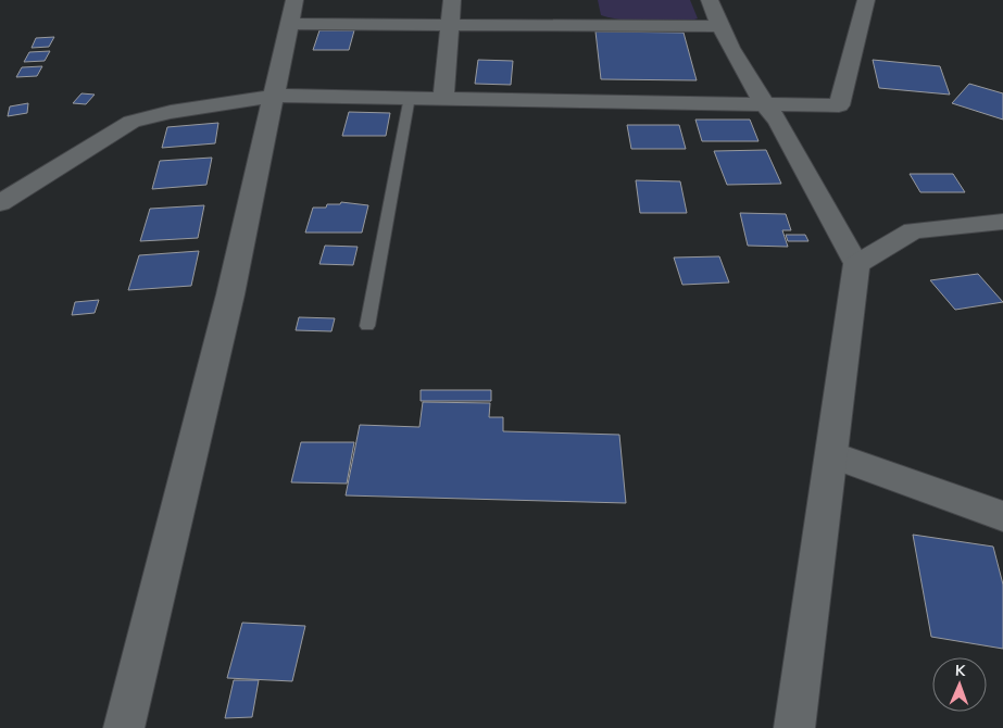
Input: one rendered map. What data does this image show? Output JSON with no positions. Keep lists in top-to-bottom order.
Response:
{
  "north": "top"
}
